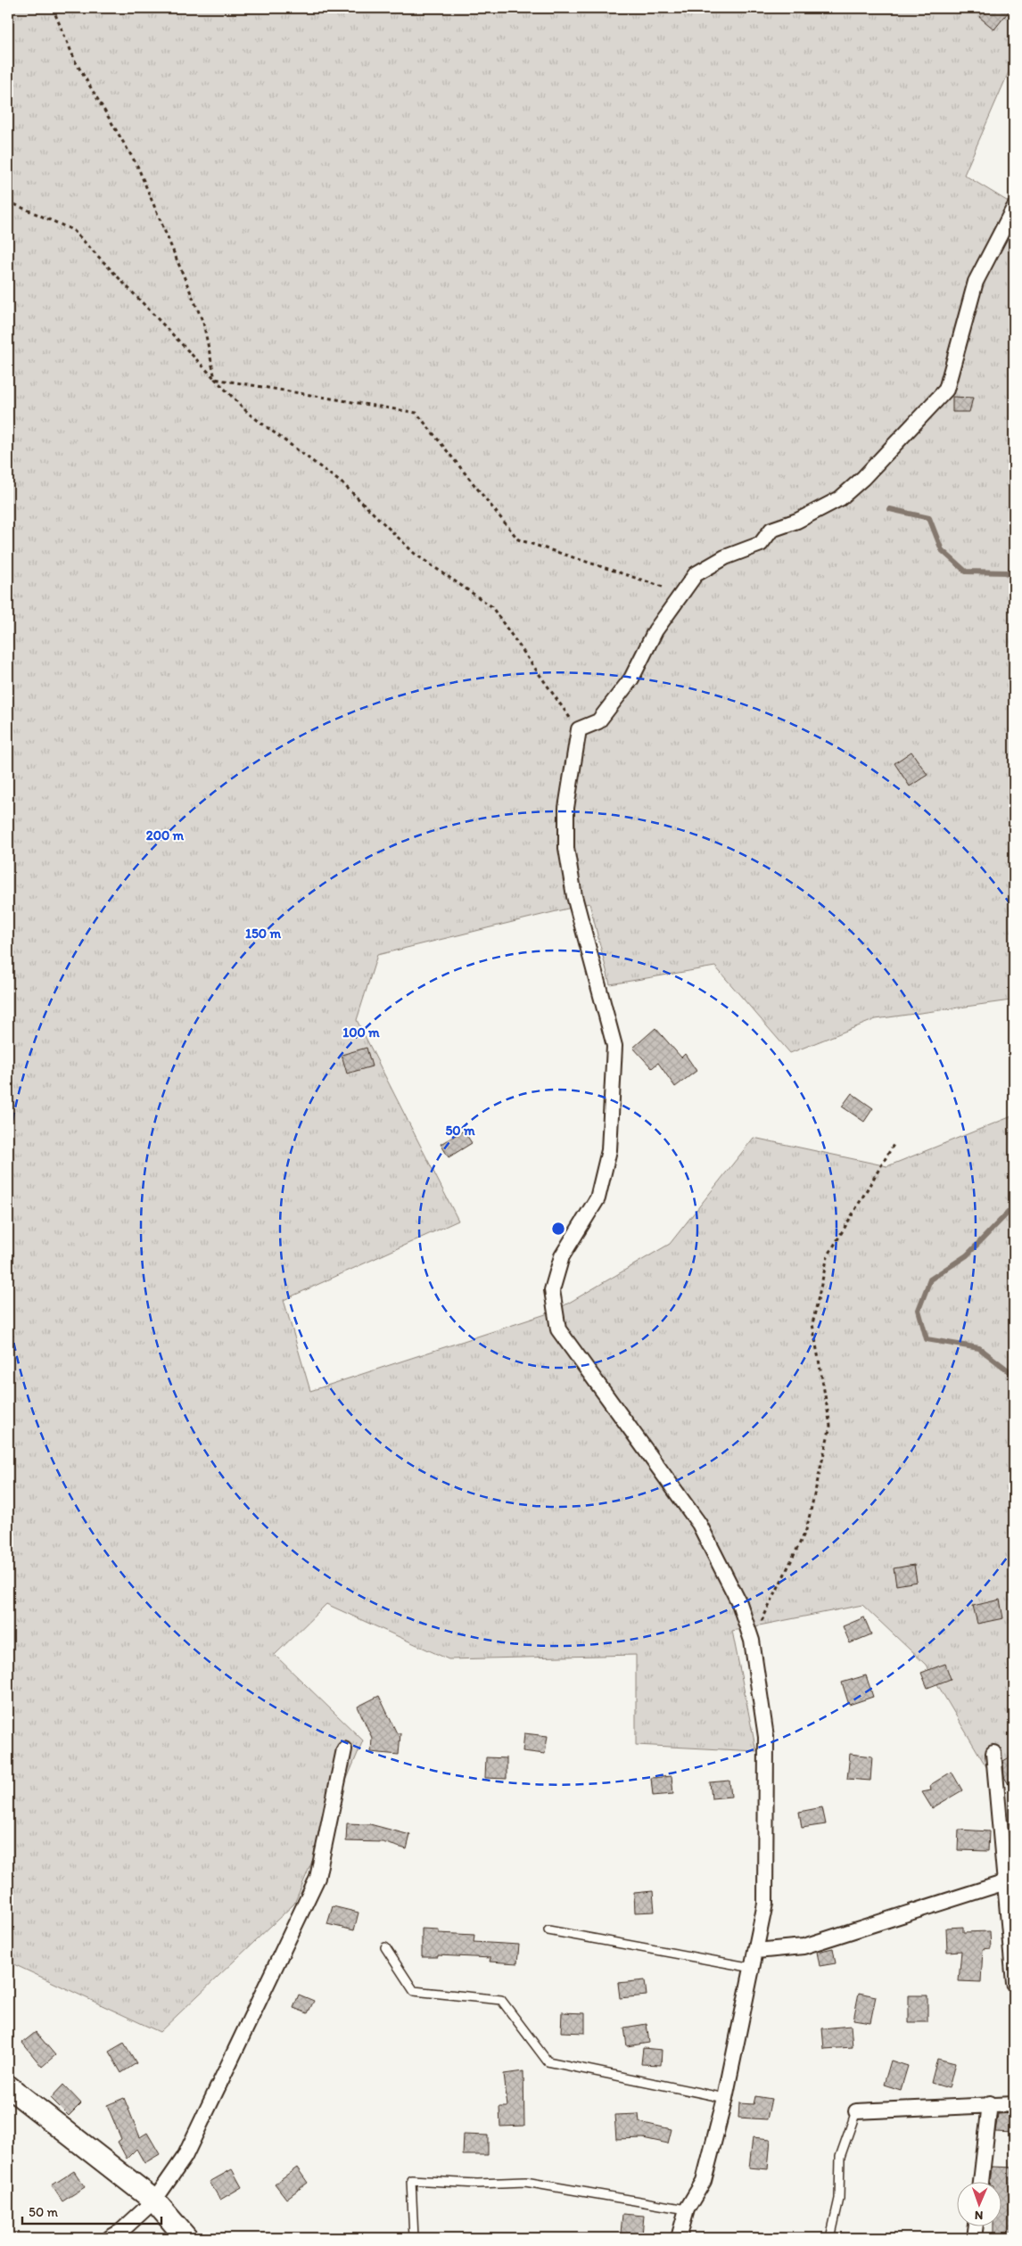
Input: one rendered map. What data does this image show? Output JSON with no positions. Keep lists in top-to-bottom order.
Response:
{
  "scale_bar": "50 m",
  "north": "bottom",
  "rings": [
    "200 m",
    "150 m",
    "100 m",
    "50 m"
  ]
}
